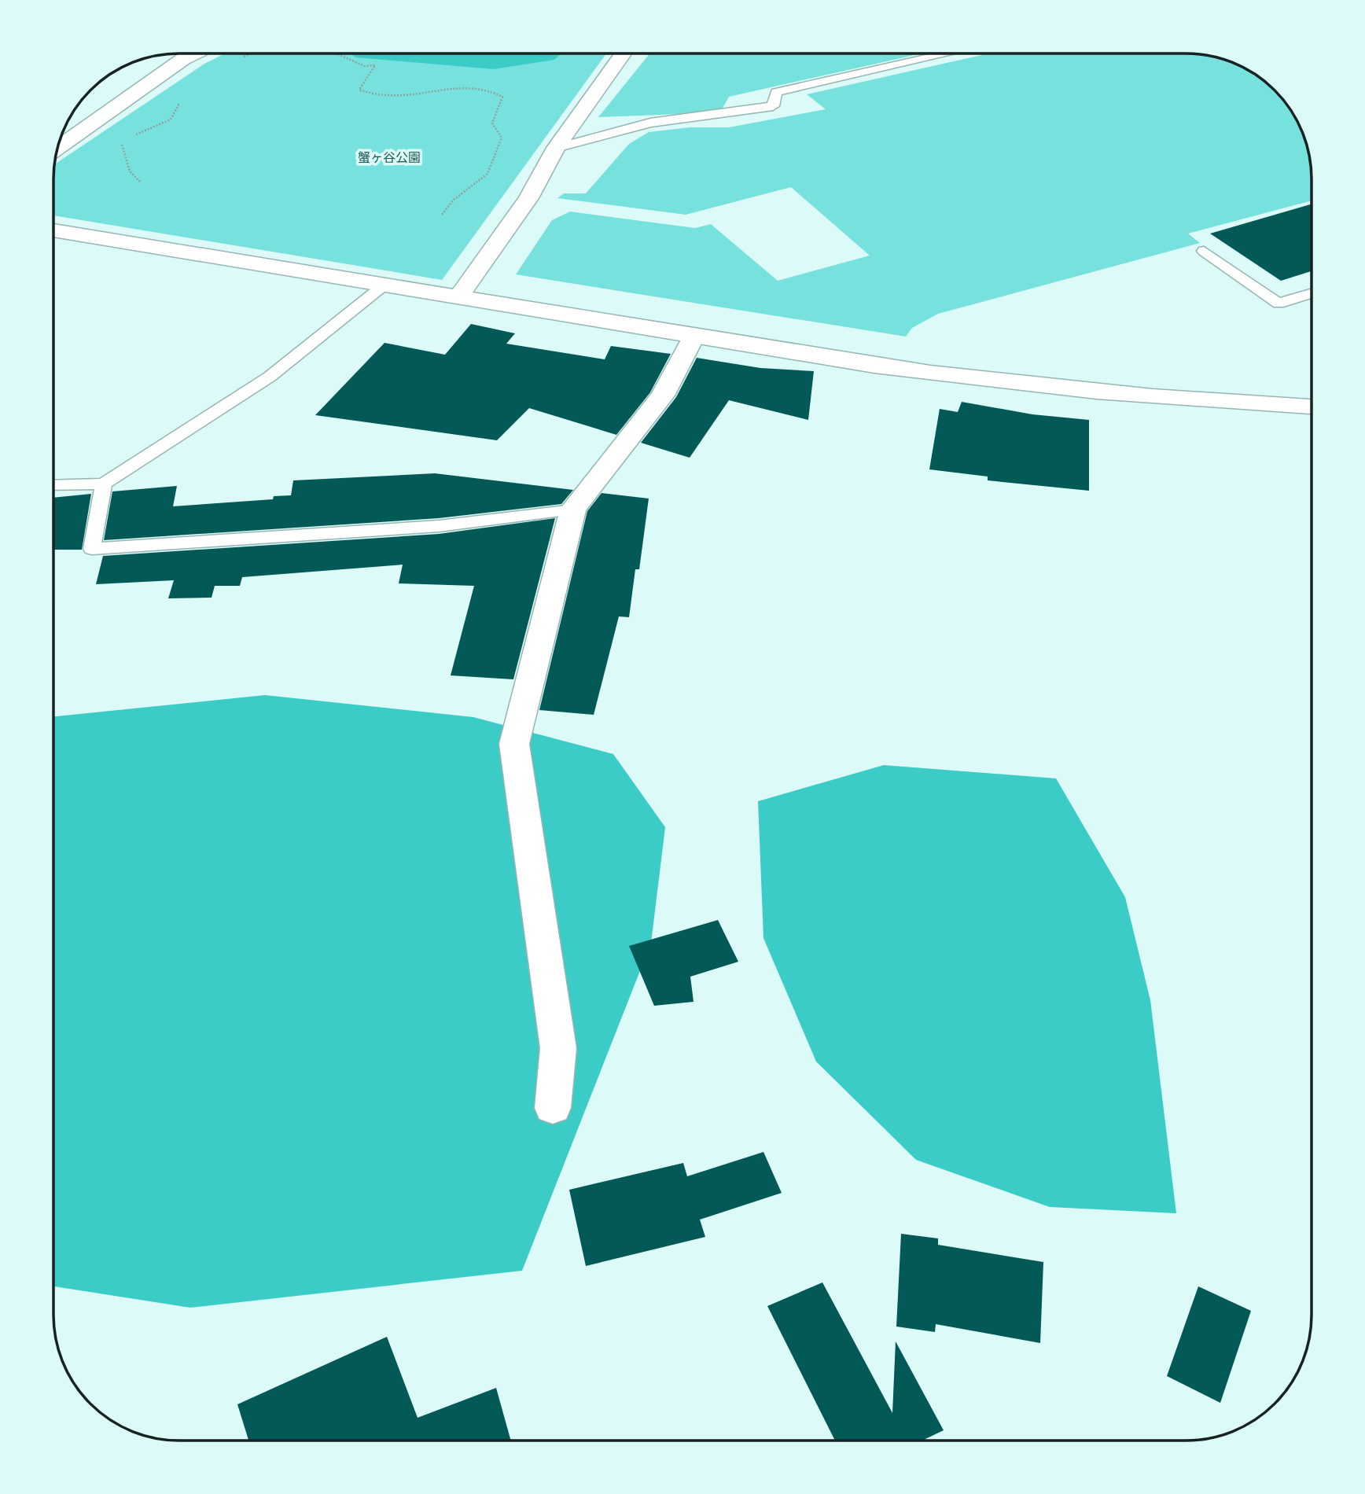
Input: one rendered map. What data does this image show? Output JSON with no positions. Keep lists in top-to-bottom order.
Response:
{
  "parks": ["蟹ヶ谷公園"]
}
